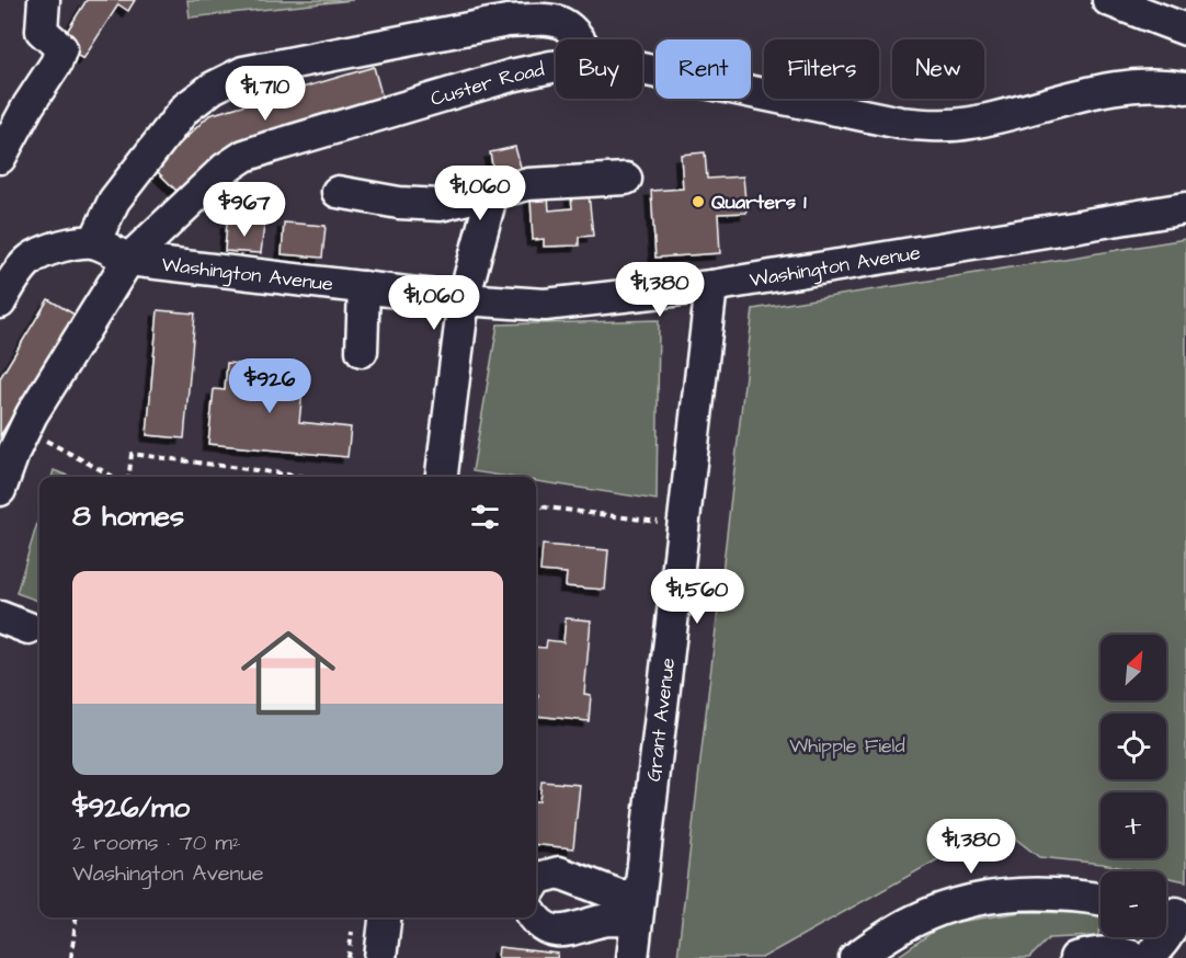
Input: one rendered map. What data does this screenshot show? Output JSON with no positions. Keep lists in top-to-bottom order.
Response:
{
  "streets": {
    "street": ["Custer Road", "Washington Avenue", "Grant Avenue"]
  },
  "crossings": [
    ["Custer Road", "Washington Avenue"],
    ["Washington Avenue", "Grant Avenue"]
  ],
  "parks": ["Whipple Field"],
  "places": ["Quarters 1"],
  "north": "top right",
  "page": {
    "chip": [
      "Buy",
      "Rent",
      "Filters",
      "New"
    ],
    "price": [
      "$1,710",
      "$1,060",
      "$967",
      "$1,380",
      "$1,060",
      "$926",
      "$1,560",
      "$1,380"
    ],
    "heading": "8 homes",
    "list": [
      {
        "name": "$926/mo",
        "note": "2 rooms · 70 m² · Washington Avenue"
      }
    ],
    "map_buttons": ["+", "−"]
  }
}
